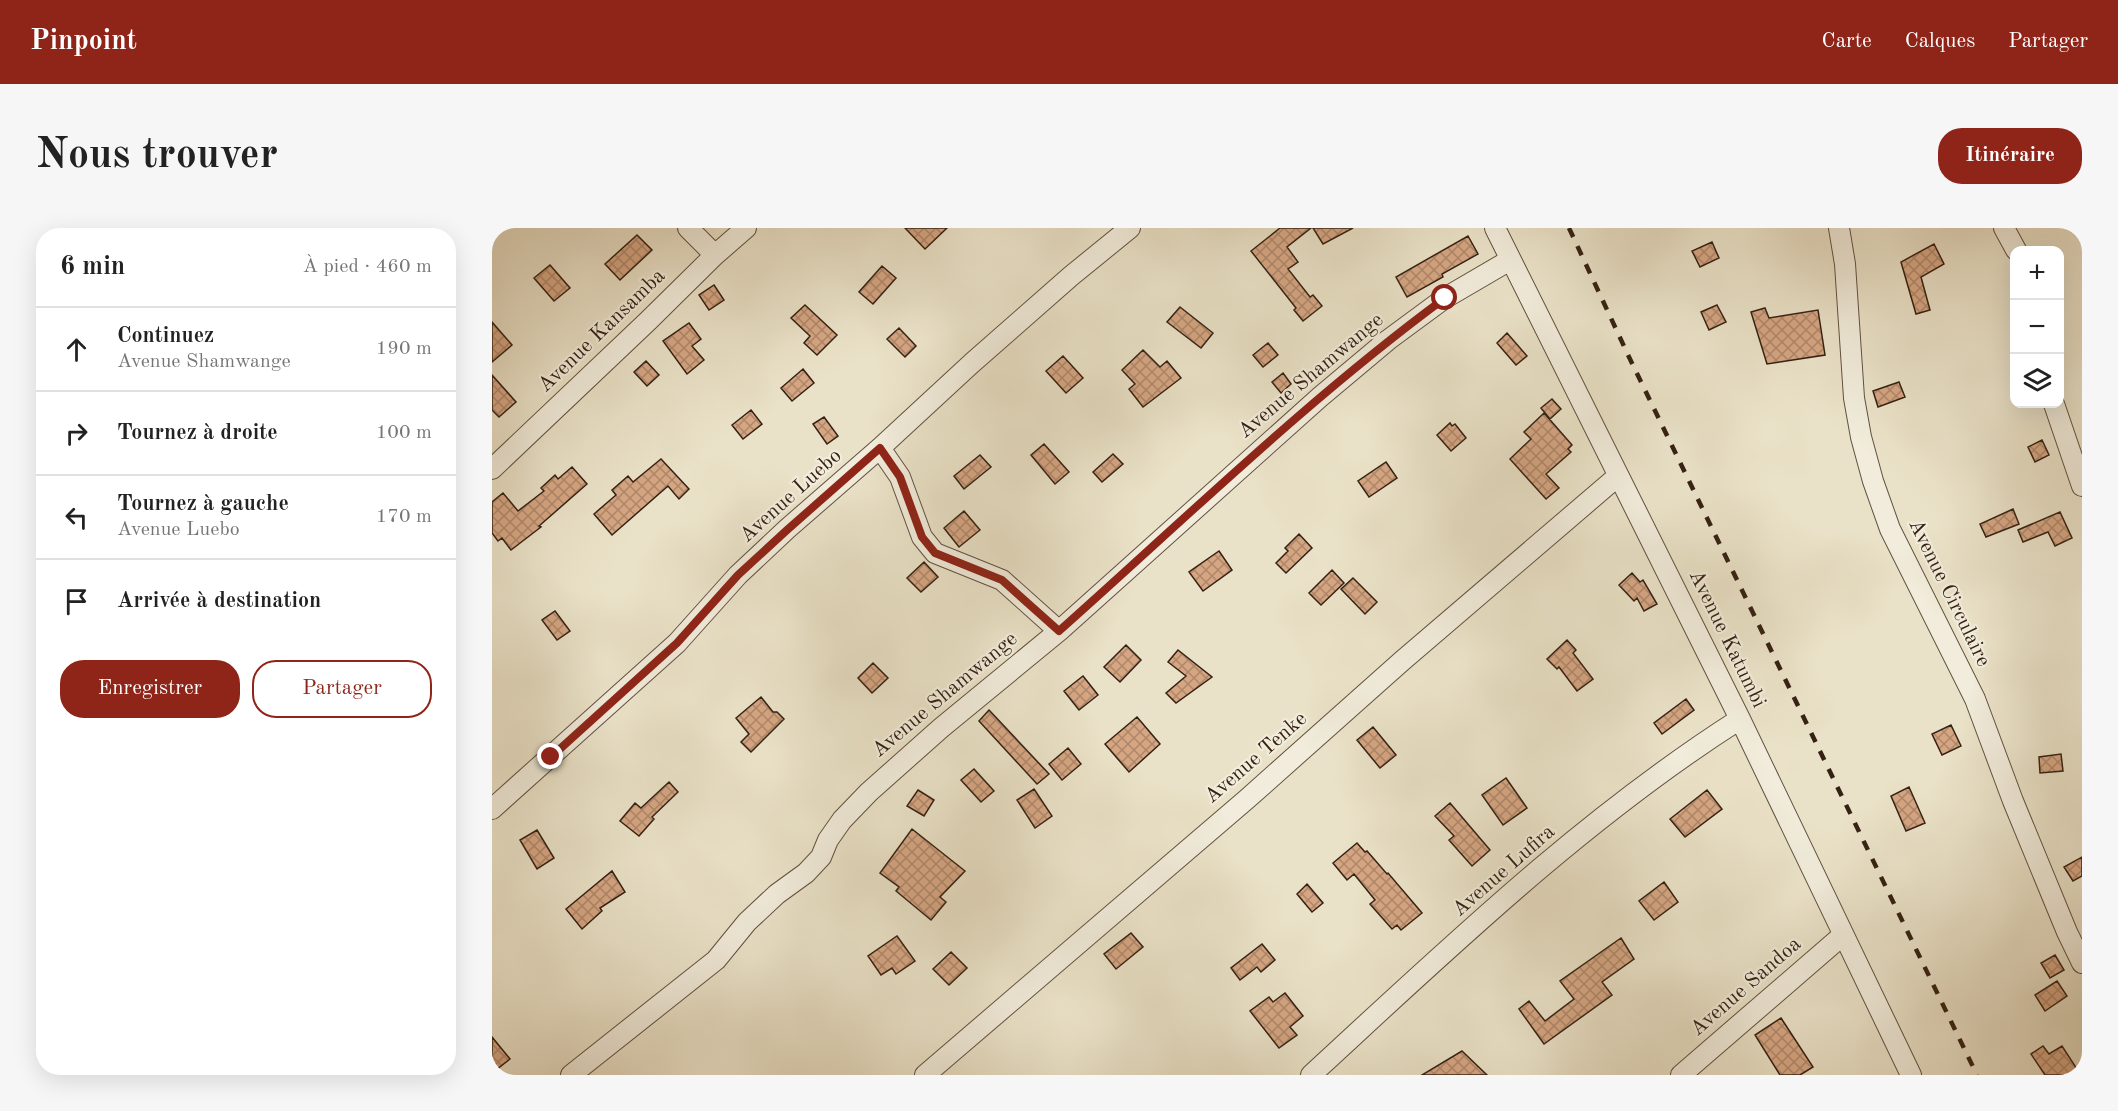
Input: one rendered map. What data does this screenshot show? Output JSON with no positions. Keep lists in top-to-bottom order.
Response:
{
  "streets": {
    "street": [
      "Avenue Kansamba",
      "Avenue Shamwange",
      "Avenue Luebo",
      "Avenue Circulaire",
      "Avenue Katumbi",
      "Avenue Tenke",
      "Avenue Lufira",
      "Avenue Sandoa"
    ]
  },
  "crossings": [
    ["Avenue Shamwange", "Avenue Katumbi"],
    ["Avenue Katumbi", "Avenue Tenke"],
    ["Avenue Katumbi", "Avenue Lufira"],
    ["Avenue Katumbi", "Avenue Sandoa"]
  ],
  "page": {
    "header": "Pinpoint",
    "nav": ["Carte", "Calques", "Partager"],
    "buttons": [
      "Itinéraire",
      ["Enregistrer", "Partager"]
    ],
    "title": "Nous trouver",
    "heading": ["6 min", "À pied · 460 m"],
    "map_buttons": ["+", "−"],
    "list": [
      ["Continuez", "Avenue Shamwange", "190 m"],
      ["Tournez à droite", "100 m"],
      ["Tournez à gauche", "Avenue Luebo", "170 m"],
      "Arrivée à destination"
    ]
  }
}
